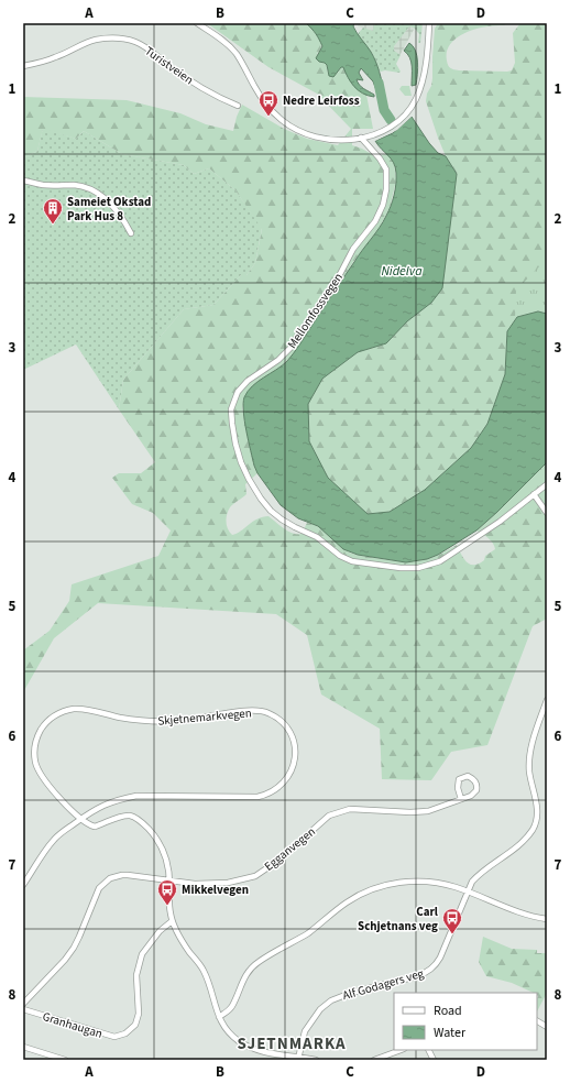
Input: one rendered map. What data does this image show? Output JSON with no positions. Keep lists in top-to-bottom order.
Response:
{
  "streets": {
    "street": [
      "Turistveien",
      "Mellomfossvegen",
      "Skjetnemarkvegen",
      "Egganvegen",
      "Alf Godagers veg",
      "Granhaugan"
    ]
  },
  "districts": ["SJETNMARKA"],
  "water": ["Nidelva"],
  "places": {
    "bus stop": ["Nedre Leirfoss", "Mikkelvegen", "Carl Schjetnans veg"],
    "building": ["Sameiet Okstad Park Hus 8"]
  },
  "legend": ["Road", "Water"],
  "grid": {
    "columns": [
      "A",
      "B",
      "C",
      "D"
    ],
    "rows": [
      "1",
      "2",
      "3",
      "4",
      "5",
      "6",
      "7",
      "8"
    ]
  }
}
